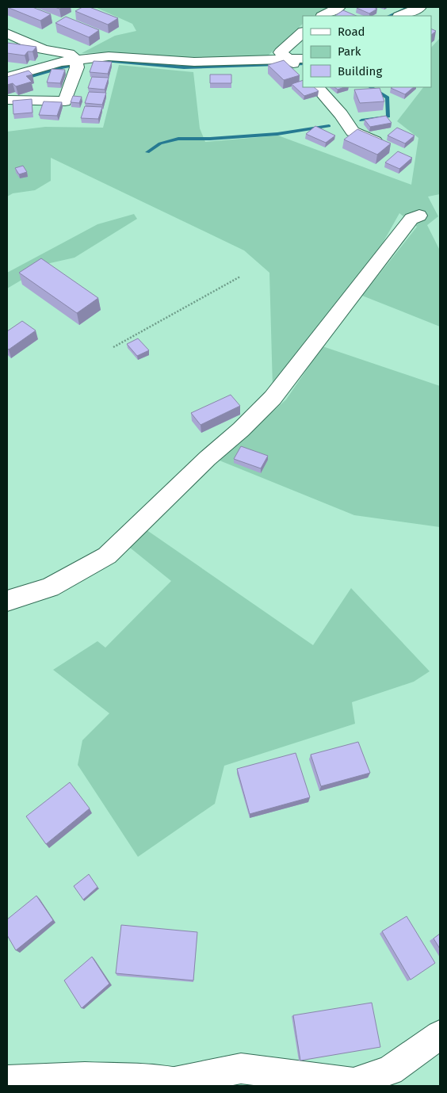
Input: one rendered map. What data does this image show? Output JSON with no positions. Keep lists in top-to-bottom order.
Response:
{
  "legend": ["Road", "Park", "Building"]
}
